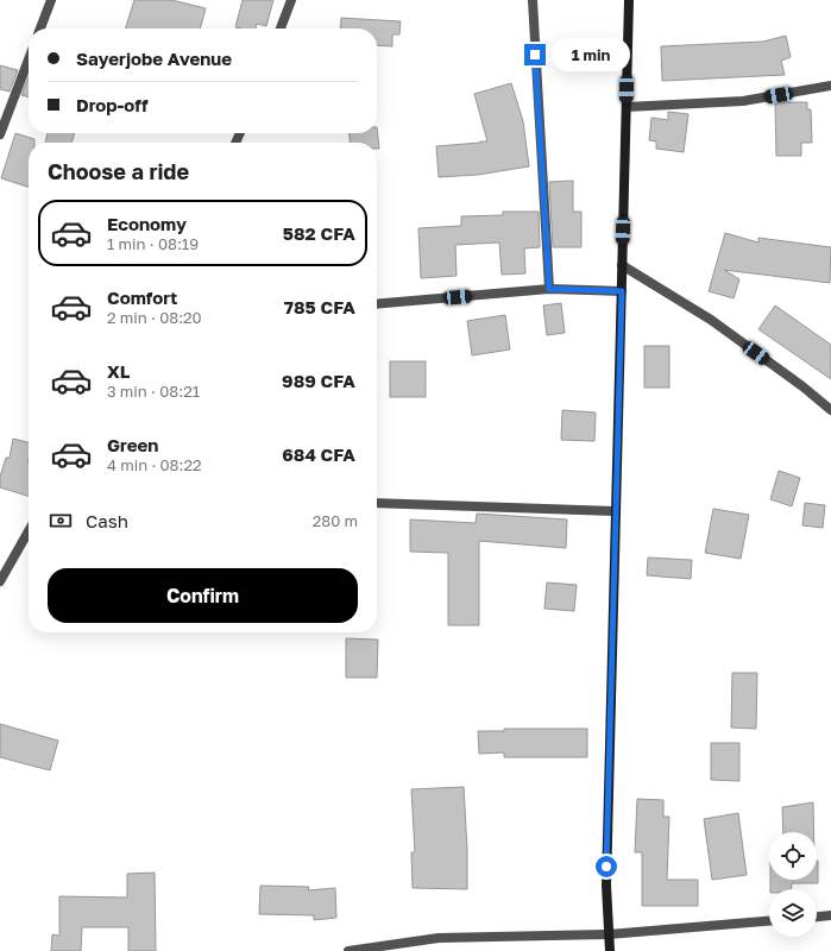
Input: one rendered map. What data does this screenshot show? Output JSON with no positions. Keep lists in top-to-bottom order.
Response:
{
  "page": {
    "banner": ["Sayerjobe Avenue", "Drop-off"],
    "bubble": "1 min",
    "heading": "Choose a ride",
    "list": [
      {
        "name": "Economy",
        "note": "1 min · 08:19",
        "value": "582 CFA"
      },
      {
        "name": "Comfort",
        "note": "2 min · 08:20",
        "value": "785 CFA"
      },
      {
        "name": "XL",
        "note": "3 min · 08:21",
        "value": "989 CFA"
      },
      {
        "name": "Green",
        "note": "4 min · 08:22",
        "value": "684 CFA"
      }
    ],
    "pay": ["Cash", "280 m"],
    "buttons": "Confirm"
  }
}
